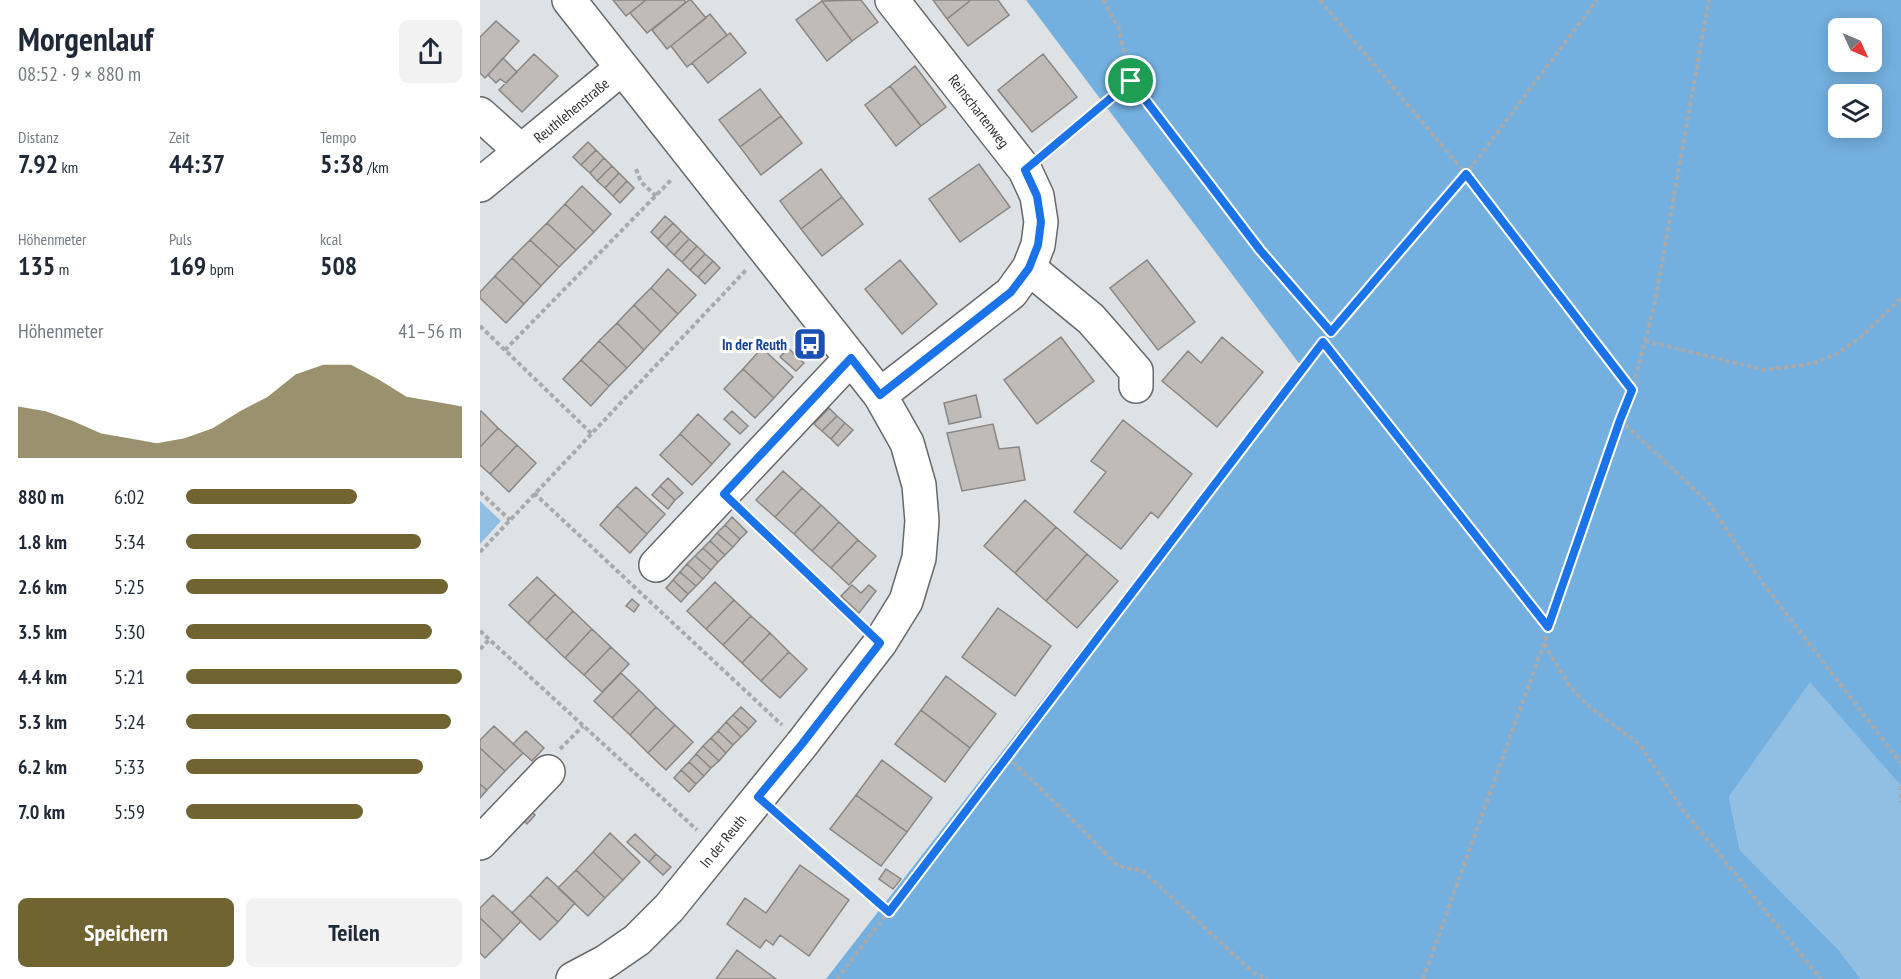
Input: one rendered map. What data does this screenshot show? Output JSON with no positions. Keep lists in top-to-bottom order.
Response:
{
  "streets": {
    "street": ["Reuthlehenstraße", "Reinschartenweg", "In der Reuth"]
  },
  "crossings": [
    ["Reuthlehenstraße", "In der Reuth"],
    ["Reinschartenweg", "In der Reuth"]
  ],
  "places": {
    "bus stop": ["In der Reuth"]
  },
  "north": "bottom right",
  "page": {
    "heading": ["Morgenlauf", "08:52 · 9 × 880 m"],
    "stats": [
      ["Distanz", "7.92 km"],
      ["Zeit", "44:37"],
      ["Tempo", "5:38 /km"],
      ["Höhenmeter", "135 m"],
      ["Puls", "169 bpm"],
      ["kcal", "508"]
    ],
    "chart": ["Höhenmeter", "41–56 m"],
    "list": [
      {
        "name": "880 m",
        "note": "6:02"
      },
      {
        "name": "1.8 km",
        "note": "5:34"
      },
      {
        "name": "2.6 km",
        "note": "5:25"
      },
      {
        "name": "3.5 km",
        "note": "5:30"
      },
      {
        "name": "4.4 km",
        "note": "5:21"
      },
      {
        "name": "5.3 km",
        "note": "5:24"
      },
      {
        "name": "6.2 km",
        "note": "5:33"
      },
      {
        "name": "7.0 km",
        "note": "5:59"
      }
    ],
    "buttons": ["Speichern", "Teilen"]
  }
}
